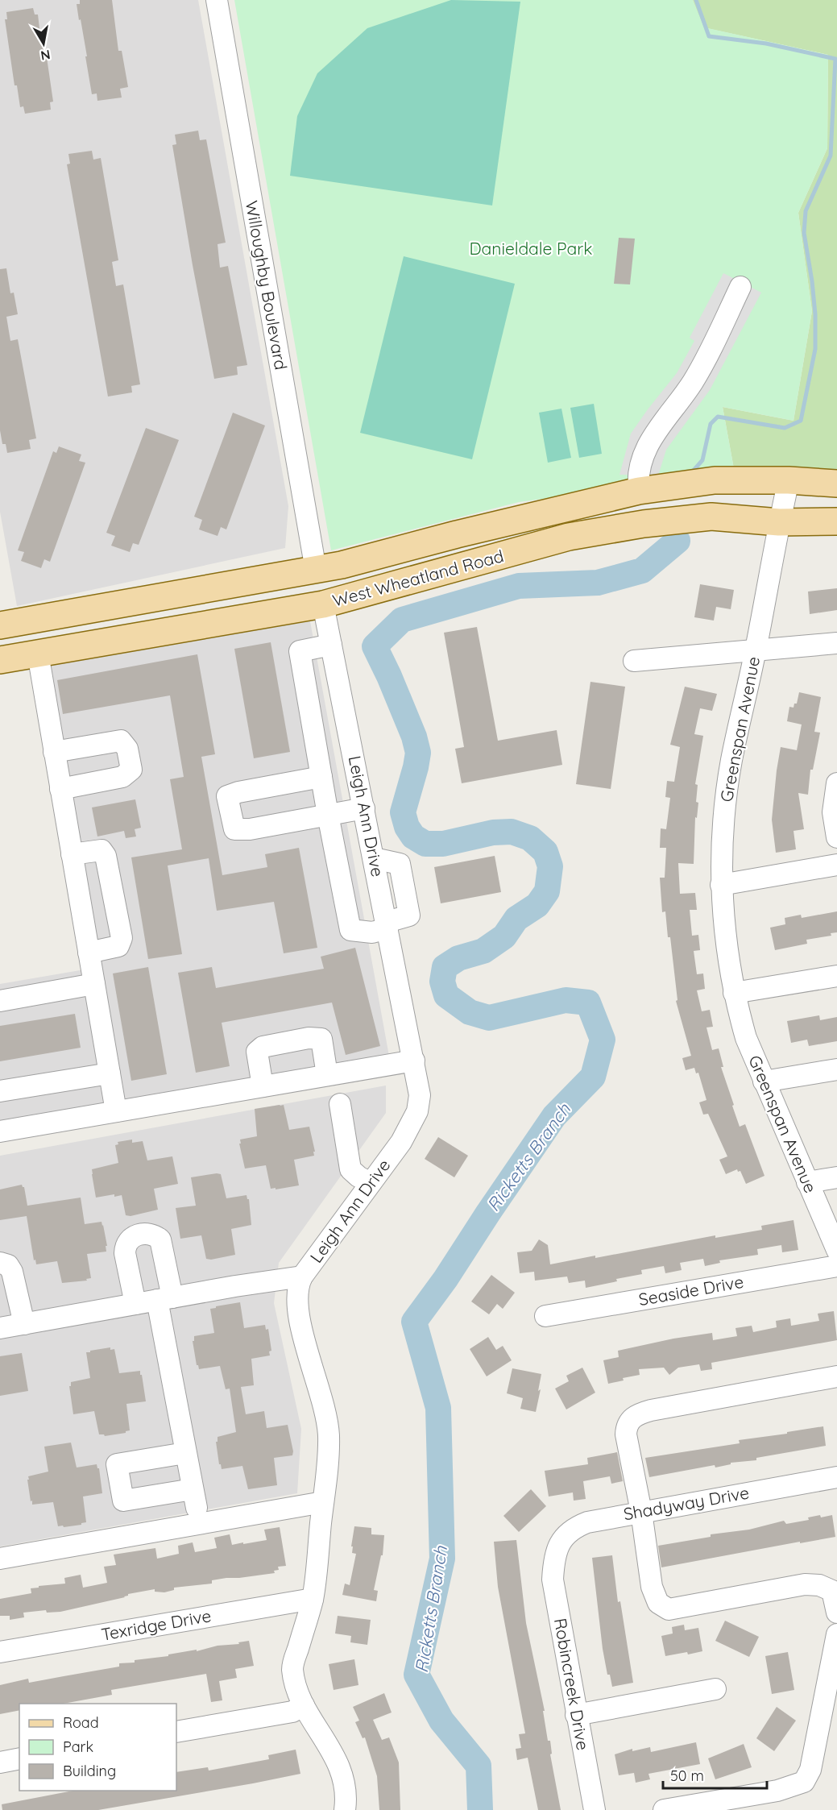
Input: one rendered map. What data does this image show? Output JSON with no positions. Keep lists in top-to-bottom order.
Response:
{
  "streets": {
    "main road": ["West Wheatland Road"],
    "street": [
      "Willoughby Boulevard",
      "Greenspan Avenue",
      "Leigh Ann Drive",
      "Seaside Drive",
      "Shadyway Drive",
      "Texridge Drive",
      "Robincreek Drive"
    ]
  },
  "crossings": [
    ["Willoughby Boulevard", "West Wheatland Road"],
    ["West Wheatland Road", "Greenspan Avenue"],
    ["West Wheatland Road", "Leigh Ann Drive"],
    ["Leigh Ann Drive", "Texridge Drive"],
    ["Shadyway Drive", "Robincreek Drive"]
  ],
  "water": ["Ricketts Branch"],
  "parks": ["Danieldale Park"],
  "legend": ["Road", "Park", "Building"],
  "scale_bar": "50 m",
  "north": "bottom"
}
